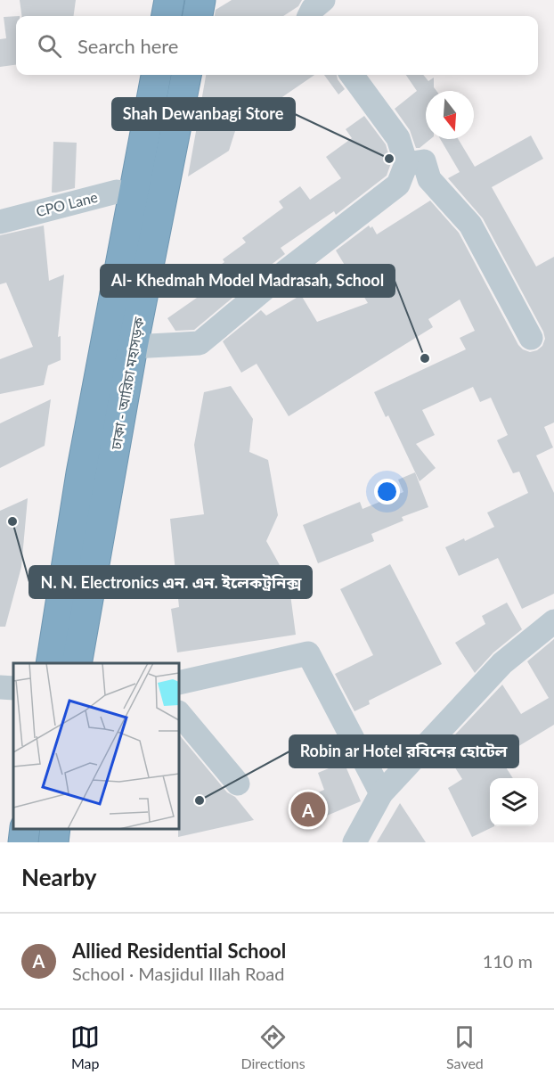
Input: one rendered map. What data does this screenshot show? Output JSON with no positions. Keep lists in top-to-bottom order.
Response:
{
  "streets": {
    "highway": ["ঢাকা - আরিচা মহাসড়ক"],
    "street": ["CPO Lane"]
  },
  "crossings": [
    ["CPO Lane", "ঢাকা - আরিচা মহাসড়ক"]
  ],
  "places": [
    "Shah Dewanbagi Store",
    "Al- Khedmah Model Madrasah, School",
    "N. N. Electronics এন. এন. ইলেকট্রনিক্স",
    "Robin ar Hotel রবিনের হোটেল"
  ],
  "north": "bottom",
  "page": {
    "search": "Search here",
    "pins": "A",
    "heading": "Nearby",
    "list": [
      {
        "mark": "A",
        "name": "Allied Residential School",
        "note": "School · Masjidul Illah Road",
        "value": "110 m"
      }
    ],
    "nav": ["Map", "Directions", "Saved"]
  }
}
